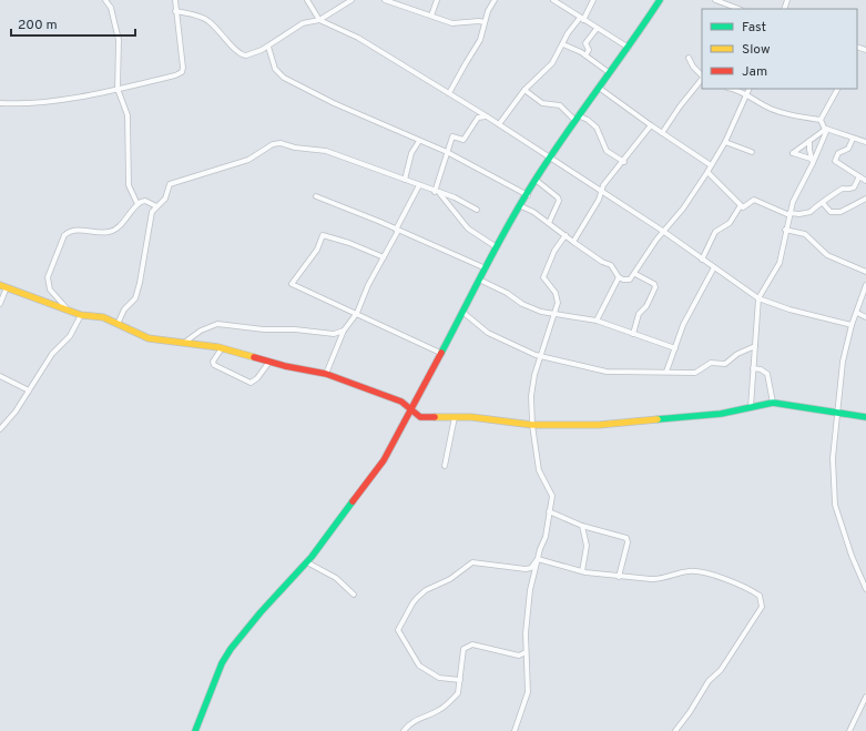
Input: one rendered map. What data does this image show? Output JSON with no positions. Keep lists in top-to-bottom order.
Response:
{
  "legend": ["Fast", "Slow", "Jam"],
  "scale_bar": "200 m"
}
